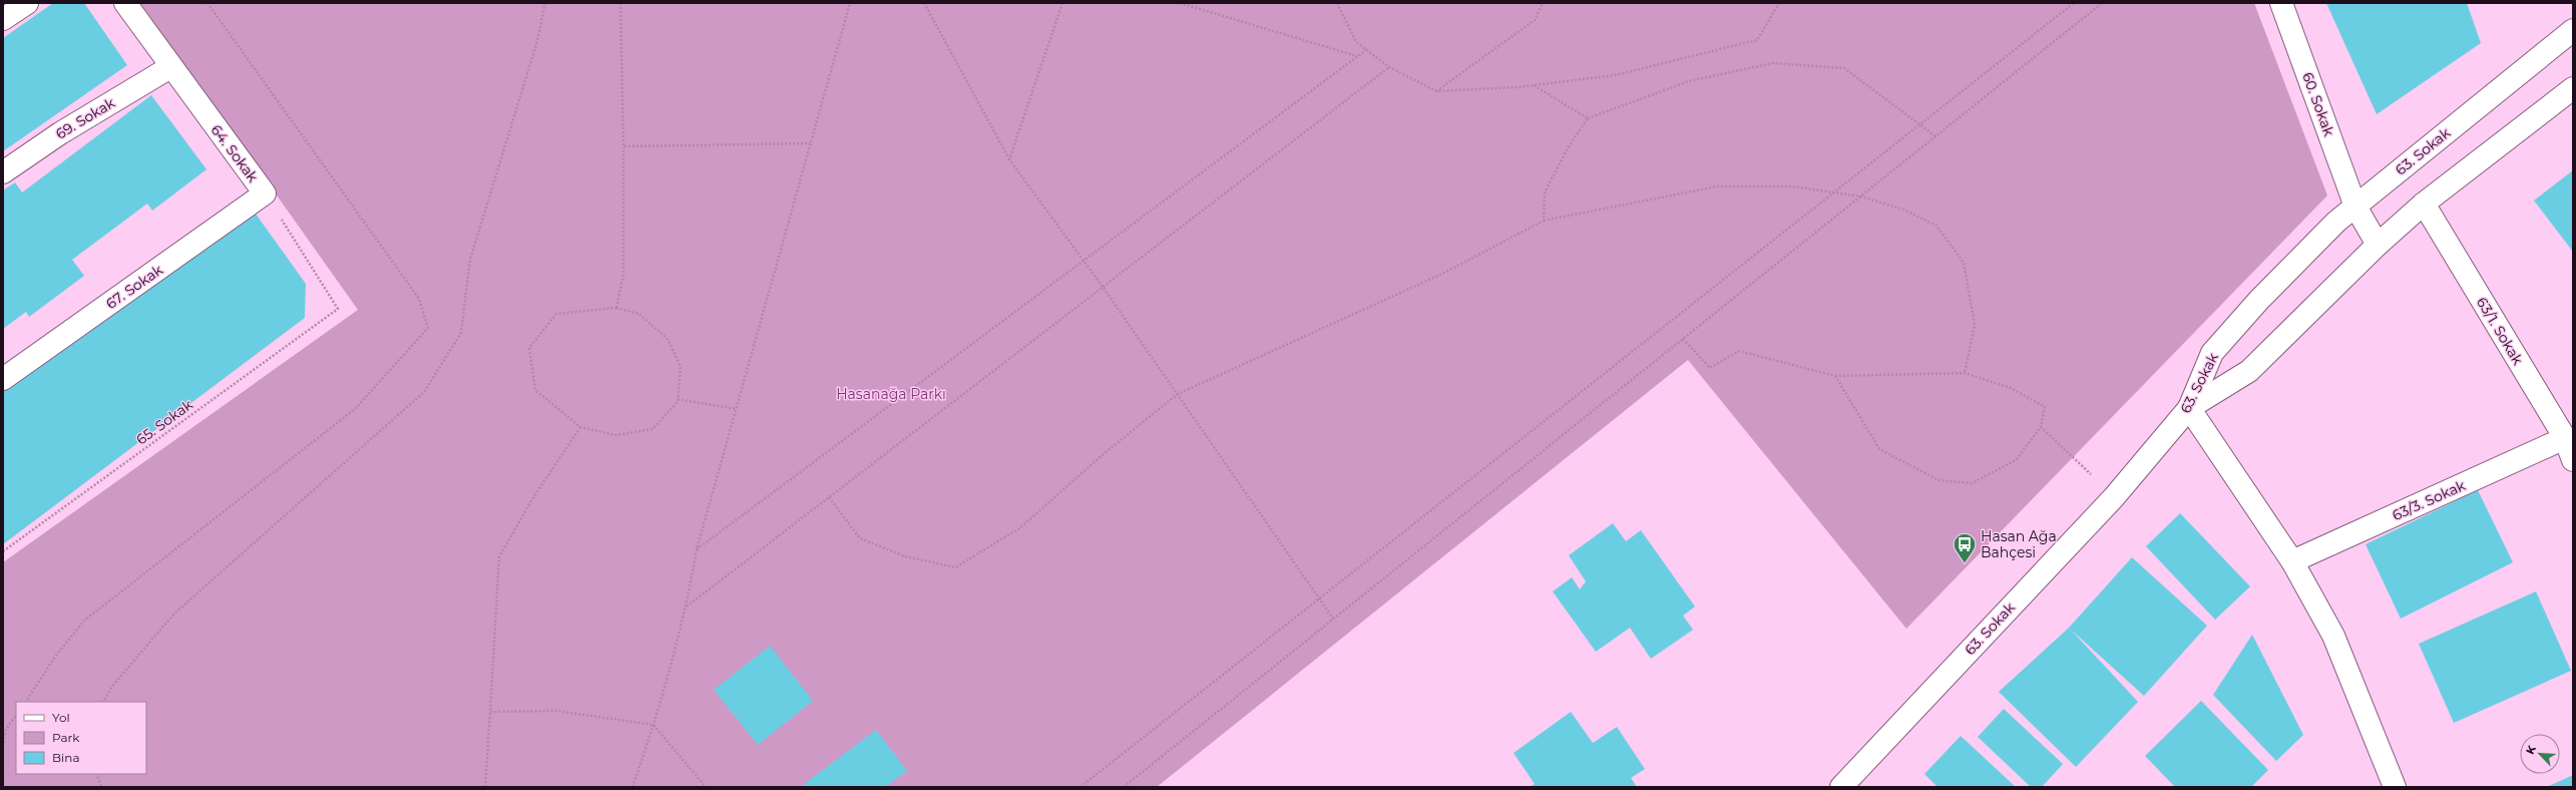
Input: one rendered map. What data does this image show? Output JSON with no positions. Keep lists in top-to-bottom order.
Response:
{
  "streets": {
    "street": [
      "60. Sokak",
      "69. Sokak",
      "63. Sokak",
      "64. Sokak",
      "67. Sokak",
      "63/1. Sokak",
      "63/3. Sokak"
    ],
    "path": ["65. Sokak"]
  },
  "crossings": [
    ["60. Sokak", "63. Sokak"],
    ["69. Sokak", "64. Sokak"],
    ["64. Sokak", "67. Sokak"],
    ["64. Sokak", "65. Sokak"],
    ["63/1. Sokak", "63/3. Sokak"]
  ],
  "parks": ["Hasanağa Parkı"],
  "places": {
    "bus stop": ["Hasan Ağa Bahçesi"]
  },
  "legend": ["Yol", "Park", "Bina"],
  "north": "top left"
}
